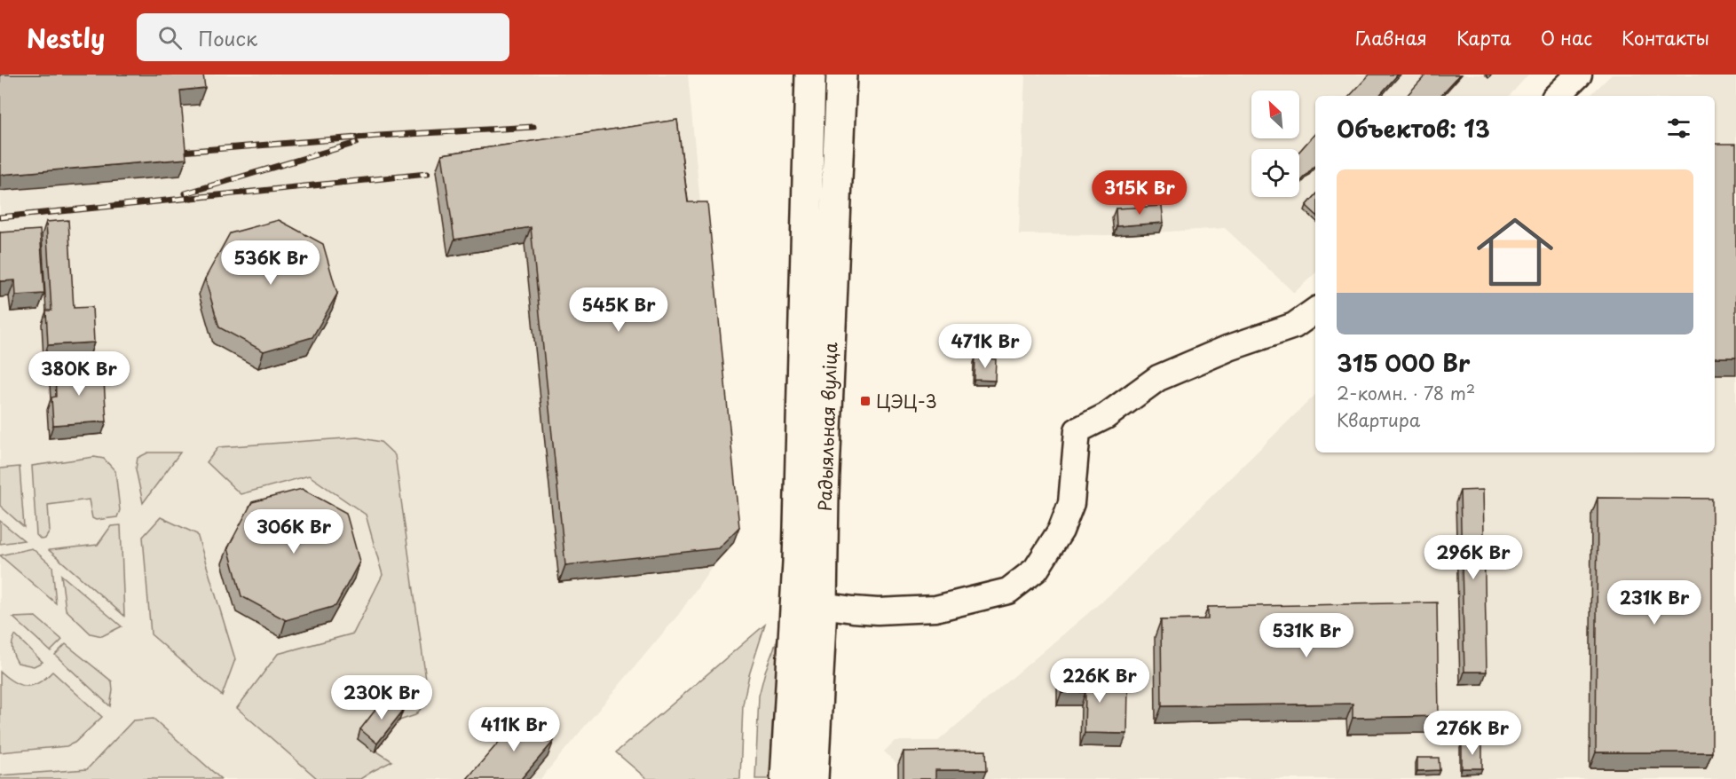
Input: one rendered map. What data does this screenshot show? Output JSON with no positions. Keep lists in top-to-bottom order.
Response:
{
  "streets": {
    "main road": ["Радыяльная вуліца"]
  },
  "places": {
    "transit": ["ЦЭЦ-3"]
  },
  "north": "top left",
  "page": {
    "header": "Nestly",
    "search": "Поиск",
    "nav": [
      "Главная",
      "Карта",
      "О нас",
      "Контакты"
    ],
    "heading": "Объектов: 13",
    "list": [
      {
        "name": "315 000 Br",
        "note": "2-комн. · 78 m² · Квартира"
      }
    ],
    "price": [
      "315K Br",
      "536K Br",
      "545K Br",
      "471K Br",
      "380K Br",
      "306K Br",
      "296K Br",
      "231K Br",
      "531K Br",
      "226K Br",
      "230K Br",
      "411K Br",
      "276K Br"
    ]
  }
}
